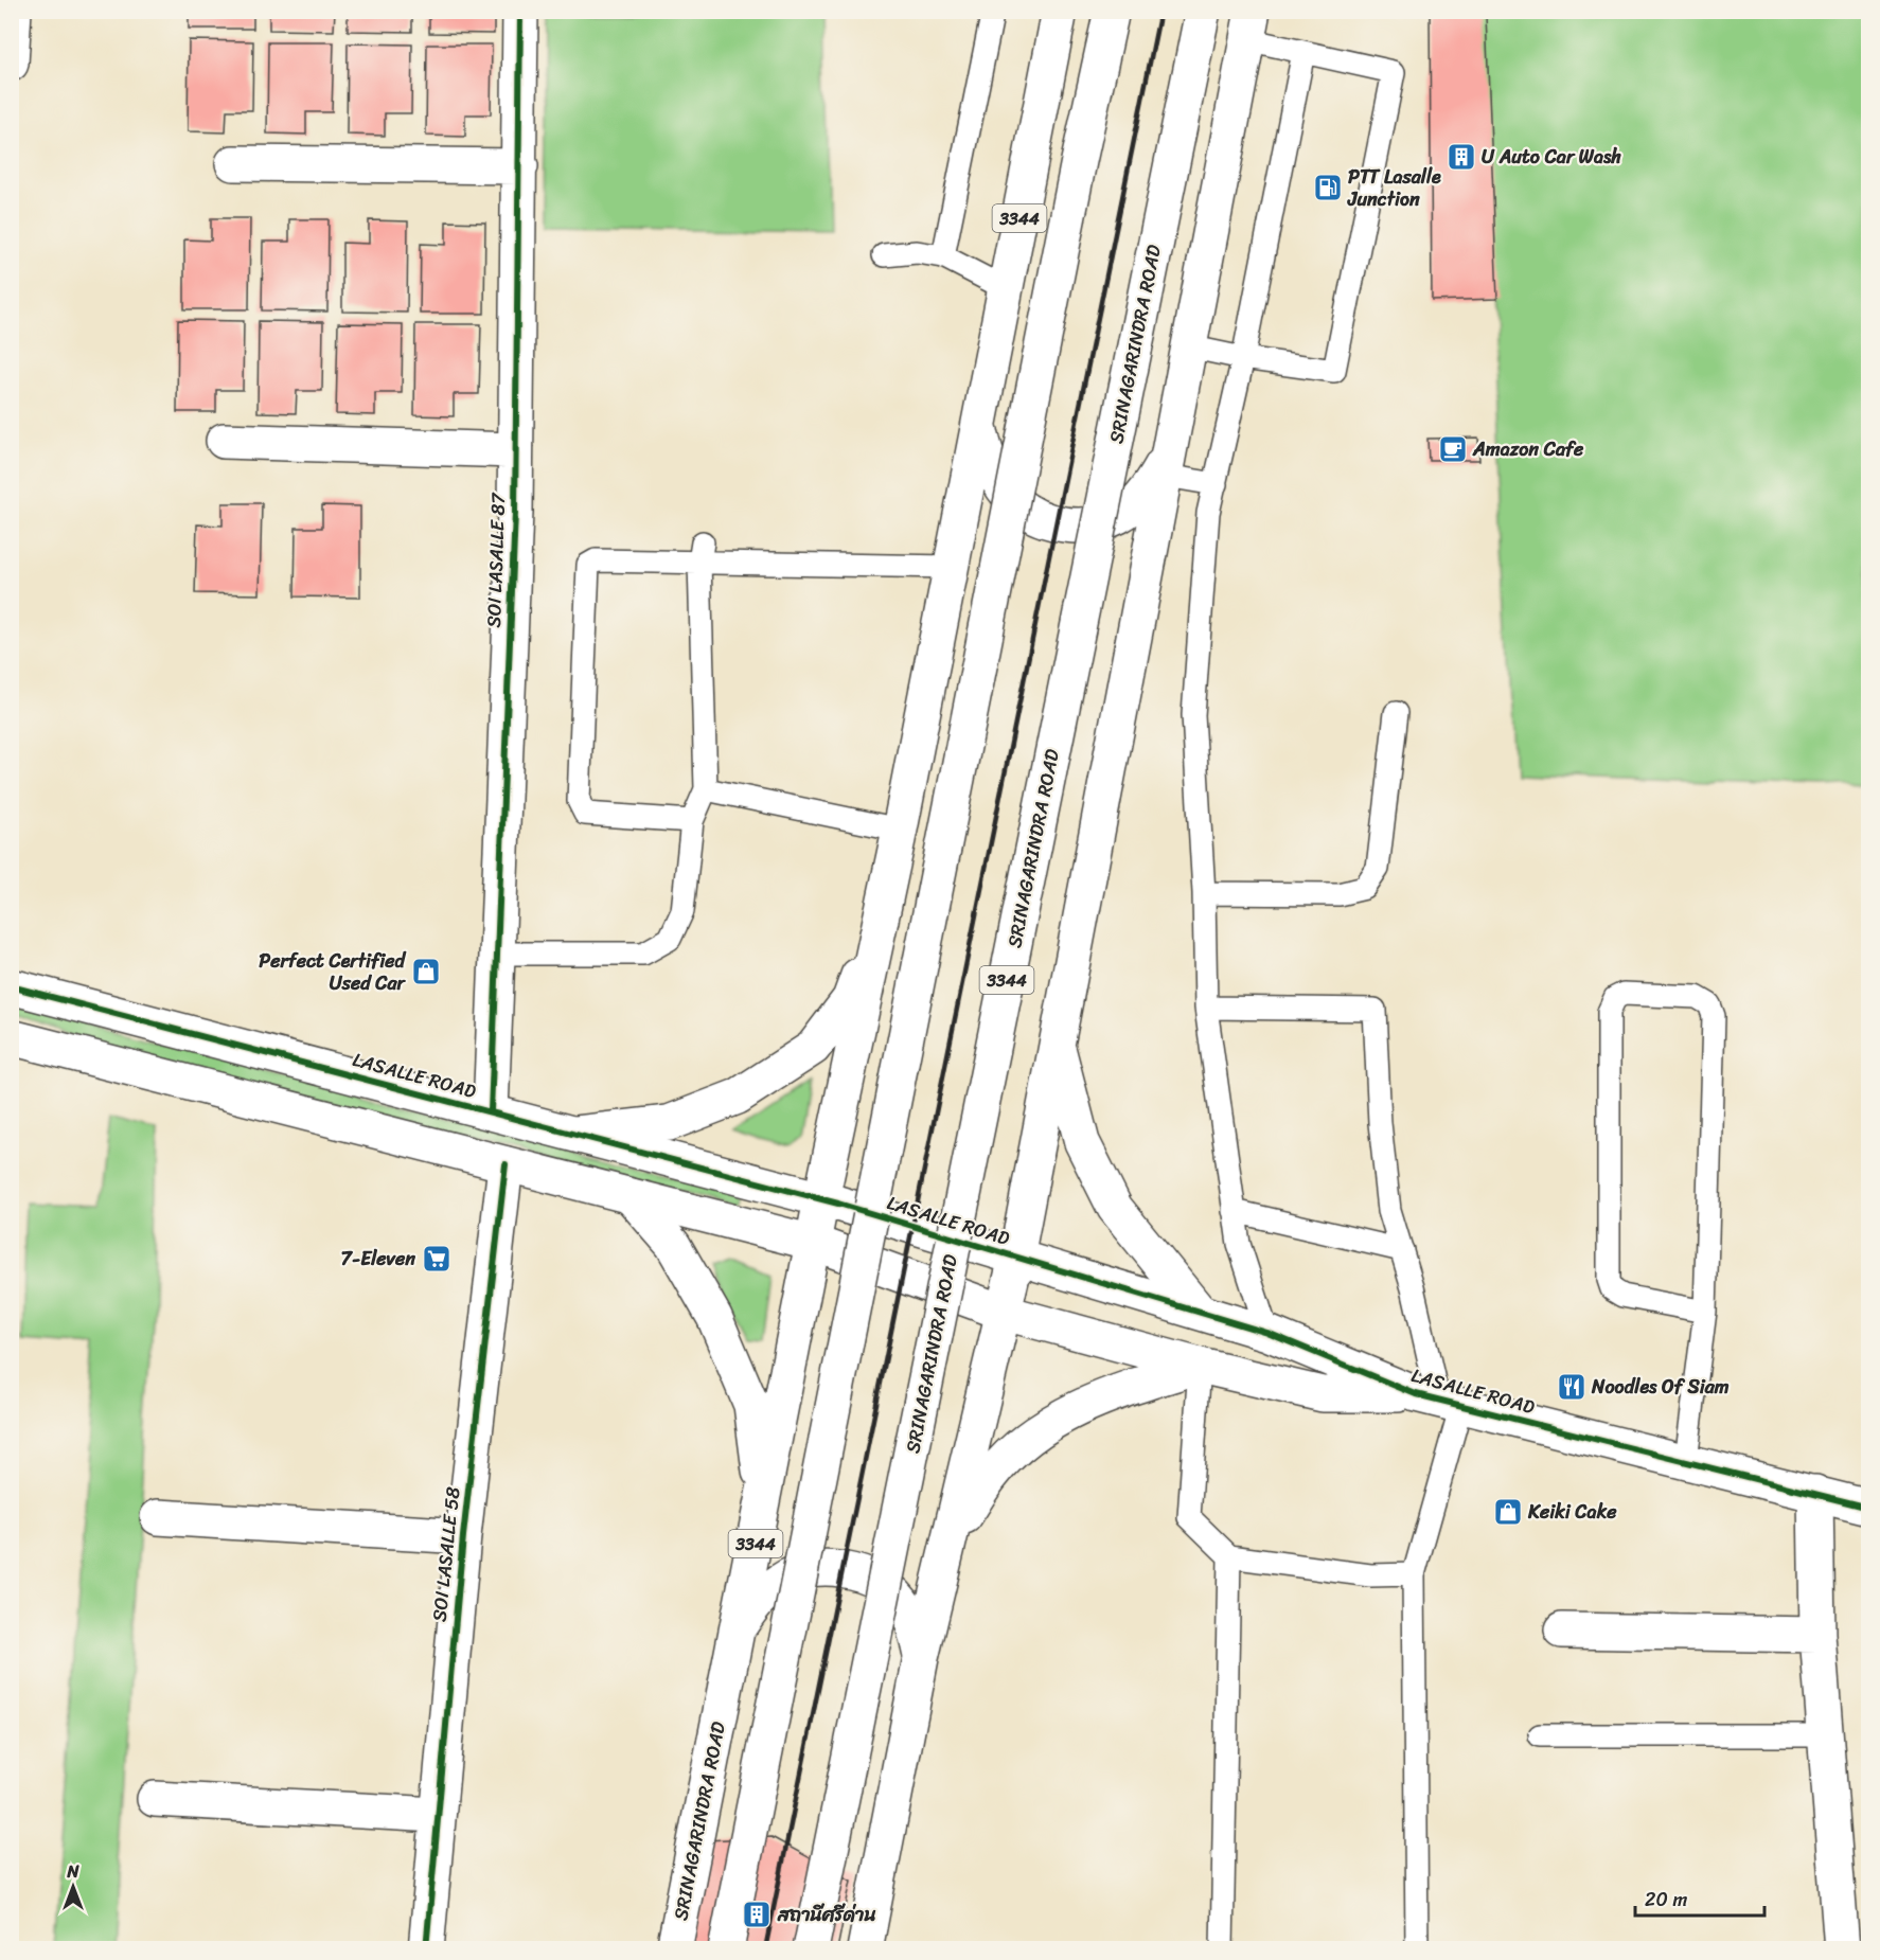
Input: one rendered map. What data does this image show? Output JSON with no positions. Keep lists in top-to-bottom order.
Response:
{
  "streets": {
    "main road": [
      "3344",
      "SRINAGARINDRA ROAD",
      "SOI LASALLE 87",
      "LASALLE ROAD",
      "SOI LASALLE 58"
    ]
  },
  "crossings": [
    ["SRINAGARINDRA ROAD", "LASALLE ROAD"],
    ["SOI LASALLE 87", "LASALLE ROAD"],
    ["LASALLE ROAD", "SOI LASALLE 58"]
  ],
  "places": {
    "building": ["U Auto Car Wash", "สถานีศรีด่าน"],
    "fuel station": ["PTT Lasalle Junction"],
    "cafe": ["Amazon Cafe"],
    "shop": ["Perfect Certified Used Car", "Keiki Cake"],
    "supermarket": ["7-Eleven"],
    "restaurant": ["Noodles Of Siam"]
  },
  "scale_bar": "20 m",
  "north": "top"
}
